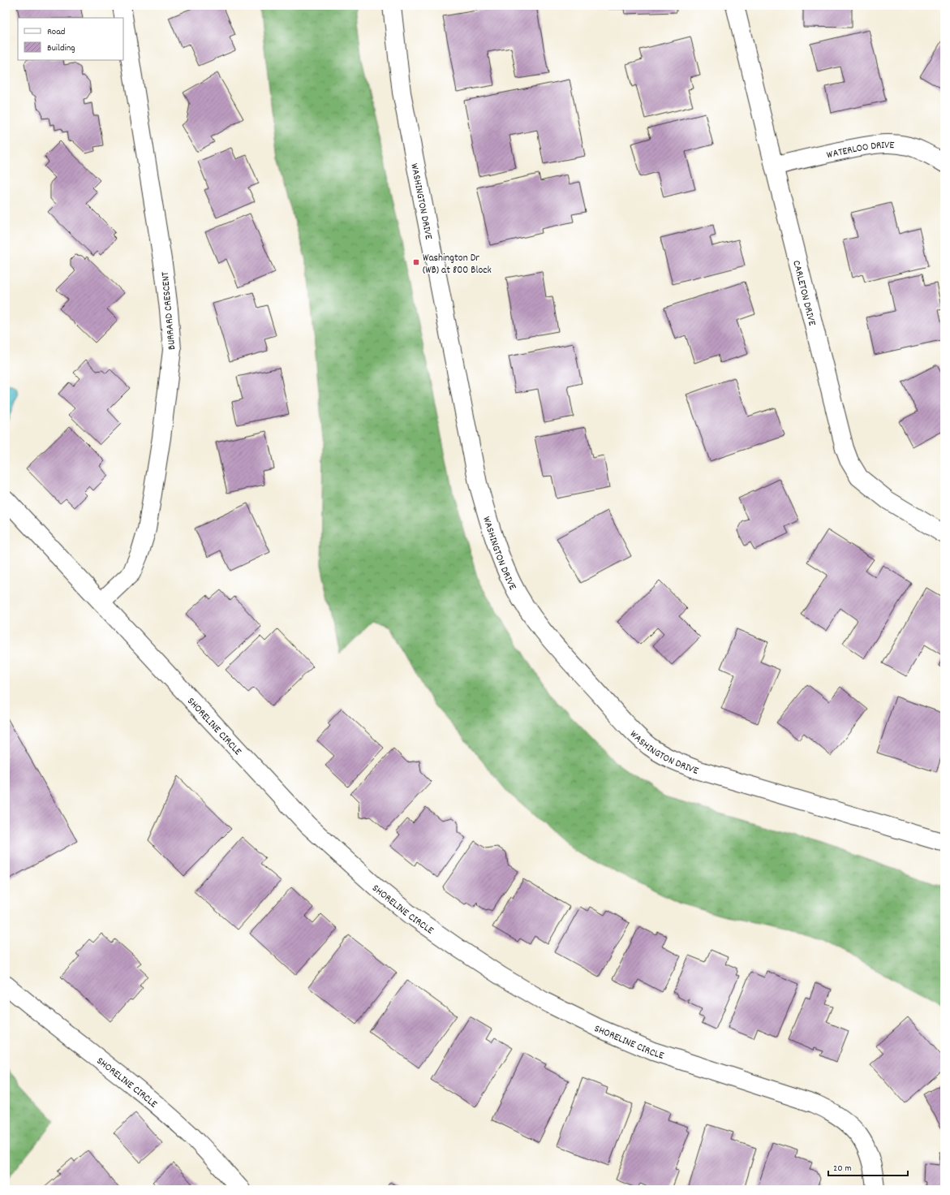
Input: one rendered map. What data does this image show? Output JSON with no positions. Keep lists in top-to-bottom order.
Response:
{
  "streets": {
    "street": [
      "WATERLOO DRIVE",
      "WASHINGTON DRIVE",
      "CARLETON DRIVE",
      "BURRARD CRESCENT",
      "SHORELINE CIRCLE"
    ]
  },
  "crossings": [
    ["WATERLOO DRIVE", "CARLETON DRIVE"],
    ["BURRARD CRESCENT", "SHORELINE CIRCLE"]
  ],
  "places": {
    "transit": ["Washington Dr (WB) at 800 Block"]
  },
  "legend": ["Road", "Building"],
  "scale_bar": "20 m"
}
